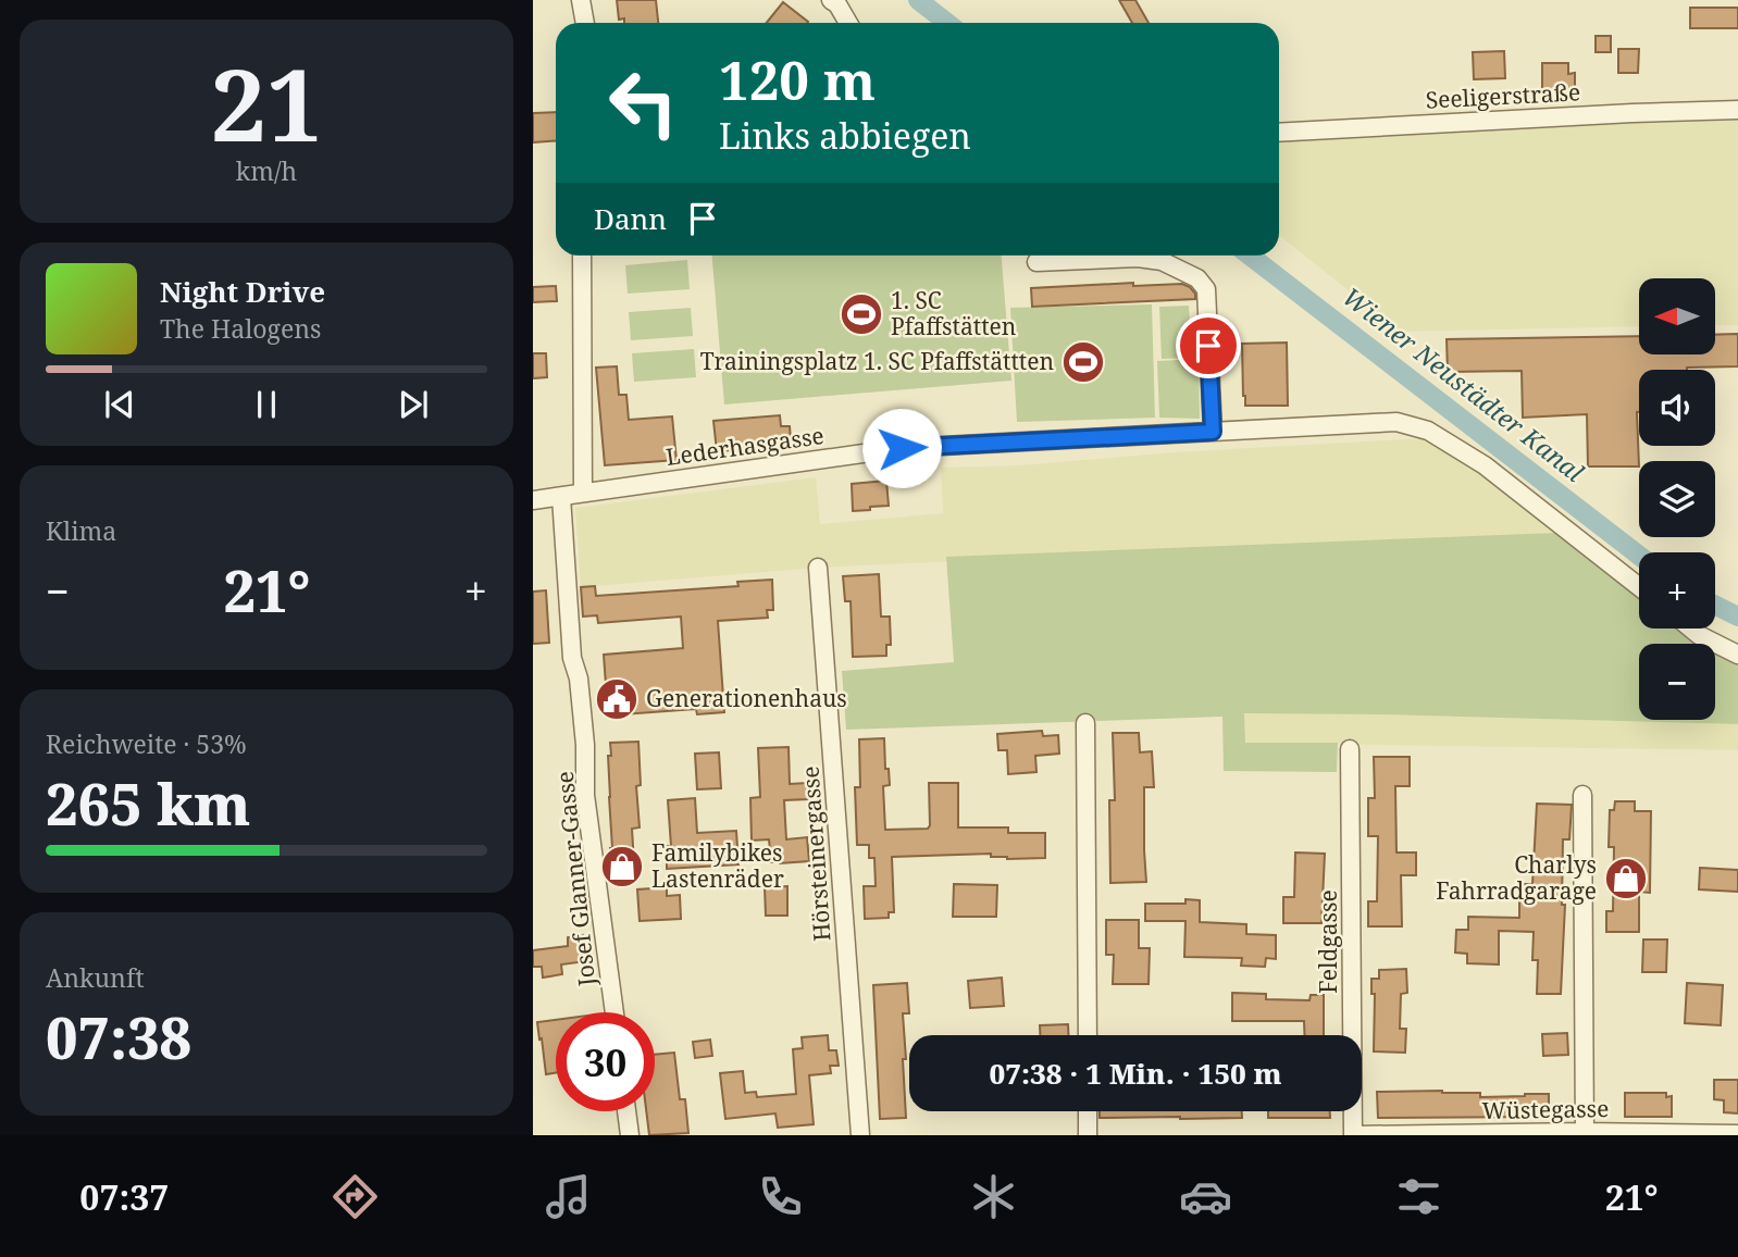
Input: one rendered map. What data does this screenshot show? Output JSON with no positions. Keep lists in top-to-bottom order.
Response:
{
  "streets": {
    "street": [
      "Seeligerstraße",
      "Lederhasgasse",
      "Hörsteinergasse",
      "Josef Glanner-Gasse",
      "Feldgasse",
      "Wüstegasse"
    ]
  },
  "crossings": [
    ["Lederhasgasse", "Josef Glanner-Gasse"],
    ["Feldgasse", "Wüstegasse"]
  ],
  "water": ["Wiener Neustädter Kanal"],
  "places": {
    "sports": ["1. SC Pfaffstätten", "Trainingsplatz 1. SC Pfaffstättten"],
    "public building": ["Generationenhaus"],
    "shop": ["Familybikes Lastenräder", "Charlys Fahrradgarage"]
  },
  "north": "left",
  "page": {
    "tile": [
      ["21", "km/h"],
      "Klima",
      ["Reichweite · 53%", "265 km"],
      ["Ankunft", "07:38"]
    ],
    "turn": ["120 m", "Links abbiegen"],
    "then": "Dann",
    "song": ["Night Drive", "The Halogens"],
    "map_buttons": ["+", "−"],
    "heat": ["−", "21°", "+"],
    "limit": "30",
    "trip": "07:38 · 1 Min. · 150 m",
    "tabs": ["07:37", "21°"]
  }
}
